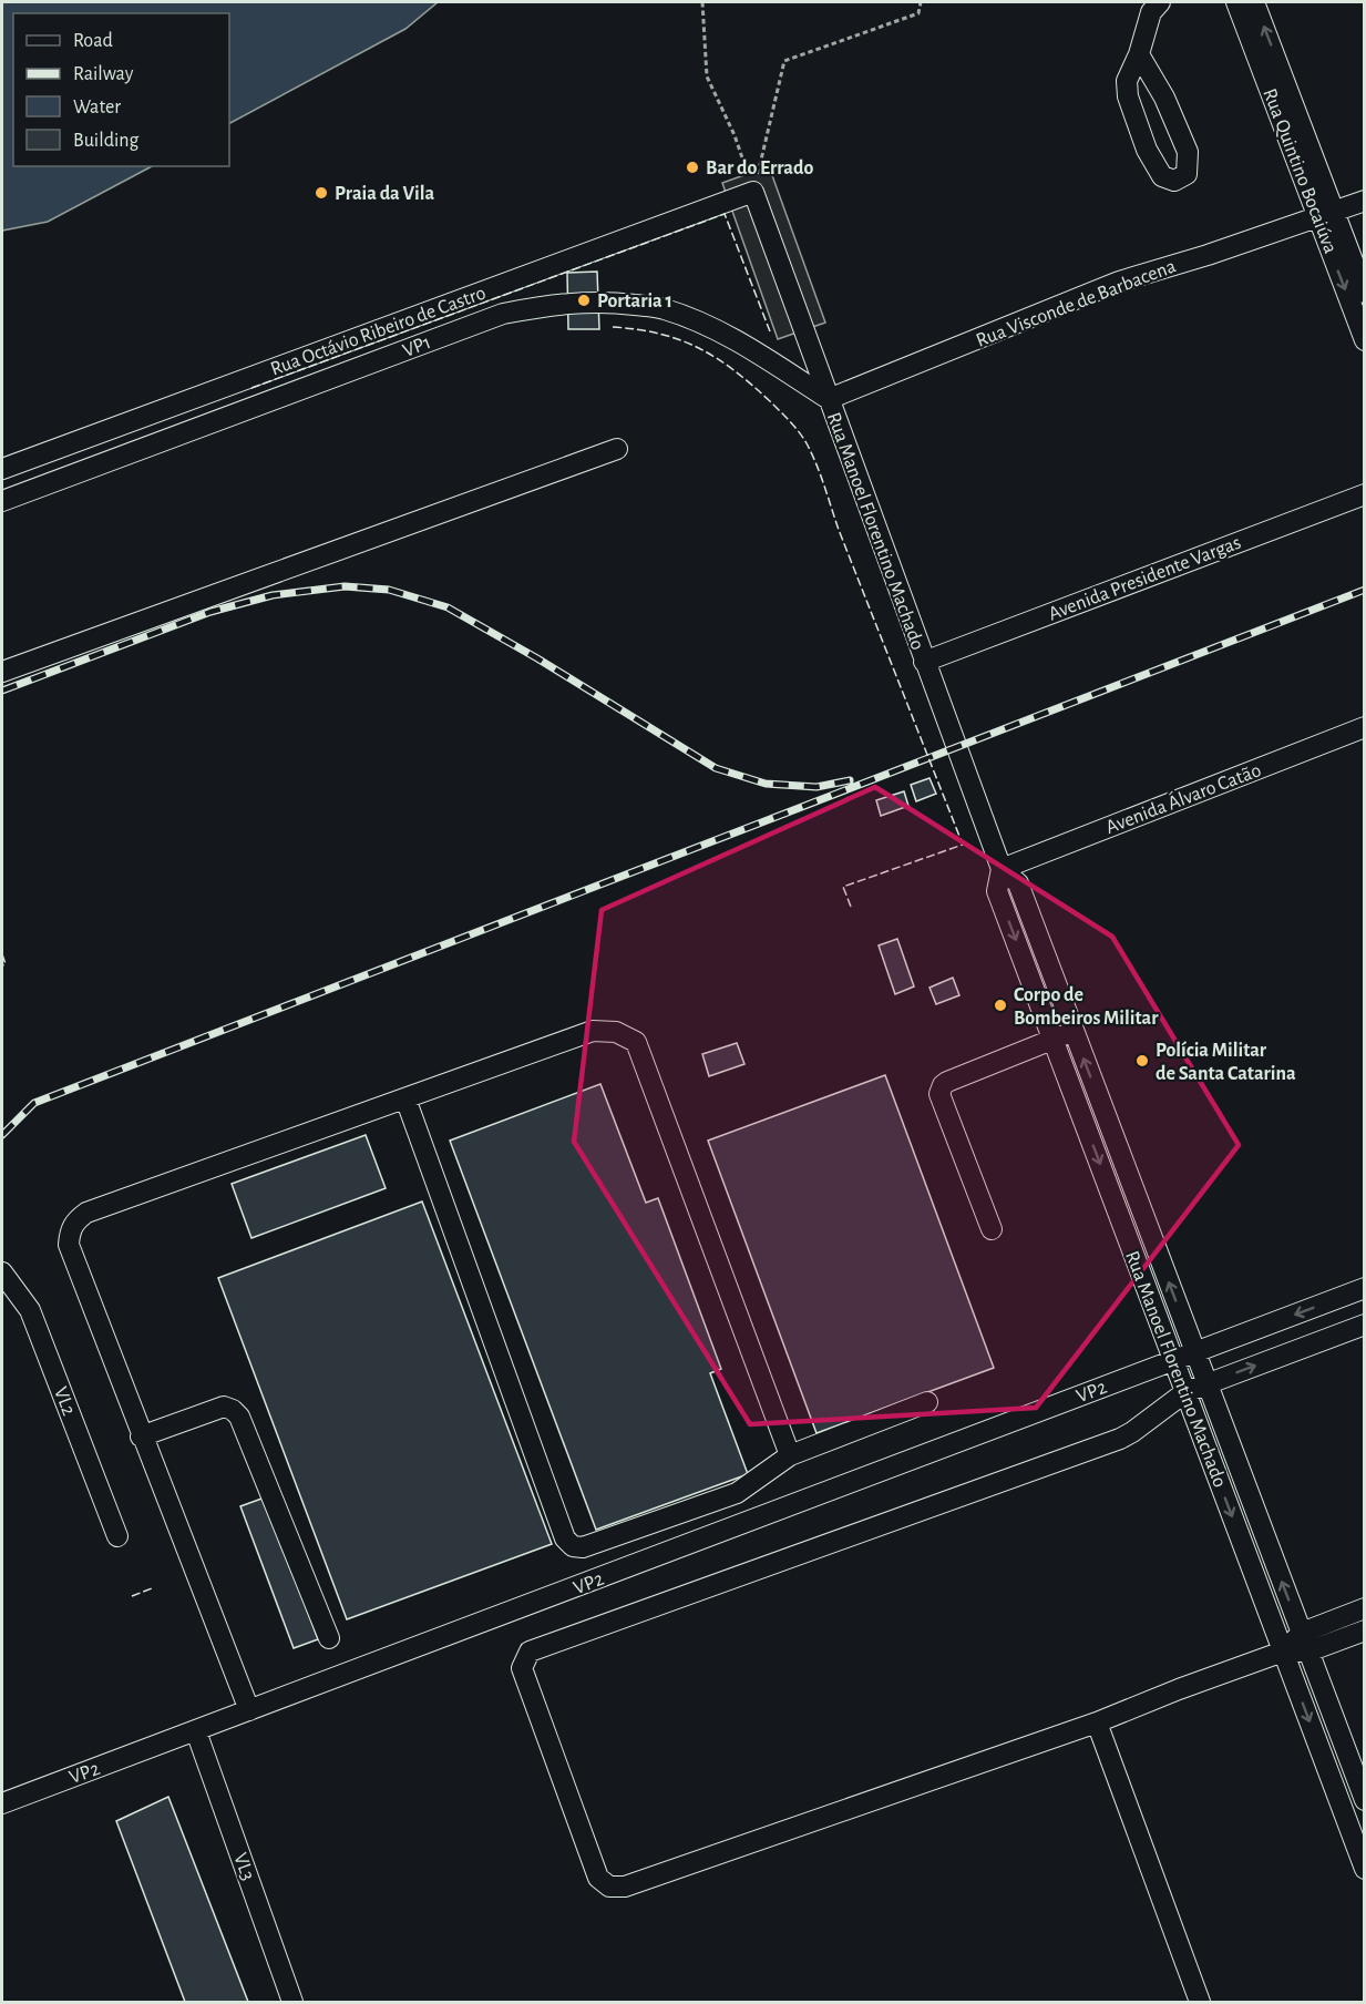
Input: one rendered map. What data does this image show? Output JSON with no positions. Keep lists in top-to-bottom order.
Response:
{
  "streets": {
    "street": [
      "Rua Quintino Bocaiúva",
      "Rua Visconde de Barbacena",
      "Rua Octávio Ribeiro de Castro",
      "VP1",
      "Rua Manoel Florentino Machado",
      "Avenida Presidente Vargas",
      "Avenida Álvaro Catão",
      "VP2",
      "VL2",
      "VL3"
    ]
  },
  "crossings": [
    ["Rua Quintino Bocaiúva", "Rua Visconde de Barbacena"],
    ["Rua Visconde de Barbacena", "VP1"],
    ["Rua Visconde de Barbacena", "Rua Manoel Florentino Machado"],
    ["Rua Octávio Ribeiro de Castro", "Rua Manoel Florentino Machado"],
    ["VP1", "Rua Manoel Florentino Machado"],
    ["Rua Manoel Florentino Machado", "Avenida Presidente Vargas"],
    ["Rua Manoel Florentino Machado", "Avenida Álvaro Catão"],
    ["Rua Manoel Florentino Machado", "VP2"],
    ["VP2", "VL3"]
  ],
  "places": [
    "Bar do Errado",
    "Praia da Vila",
    "Portaria 1",
    "Corpo de Bombeiros Militar",
    "Polícia Militar de Santa Catarina"
  ],
  "legend": [
    "Road",
    "Railway",
    "Water",
    "Building"
  ]
}
